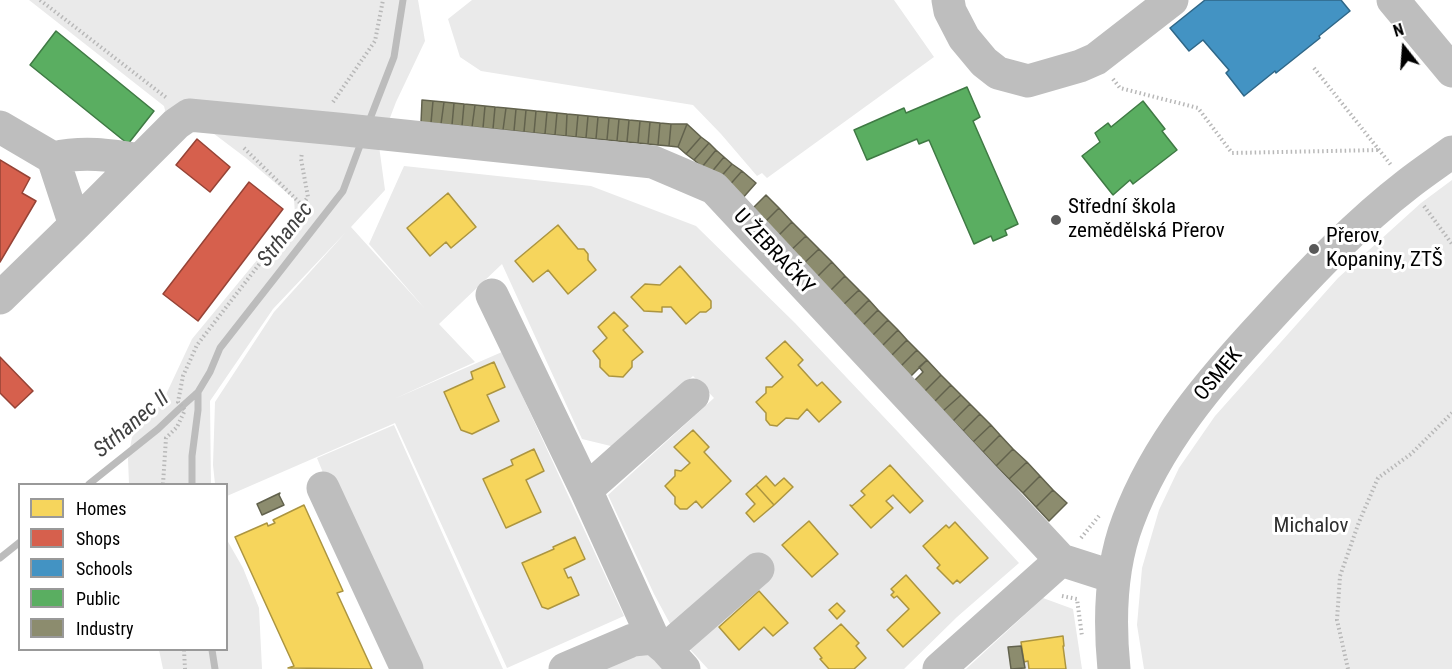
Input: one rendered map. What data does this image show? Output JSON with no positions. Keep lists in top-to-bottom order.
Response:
{
  "streets": {
    "street": ["U ŽEBRAČKY", "OSMEK"]
  },
  "crossings": [
    ["U ŽEBRAČKY", "OSMEK"]
  ],
  "water": ["Strhanec", "Strhanec II"],
  "parks": ["Michalov"],
  "places": ["Střední škola zemědělská Přerov", "Přerov, Kopaniny, ZTŠ"],
  "legend": [
    "Homes",
    "Shops",
    "Schools",
    "Public",
    "Industry"
  ],
  "north": "top"
}
